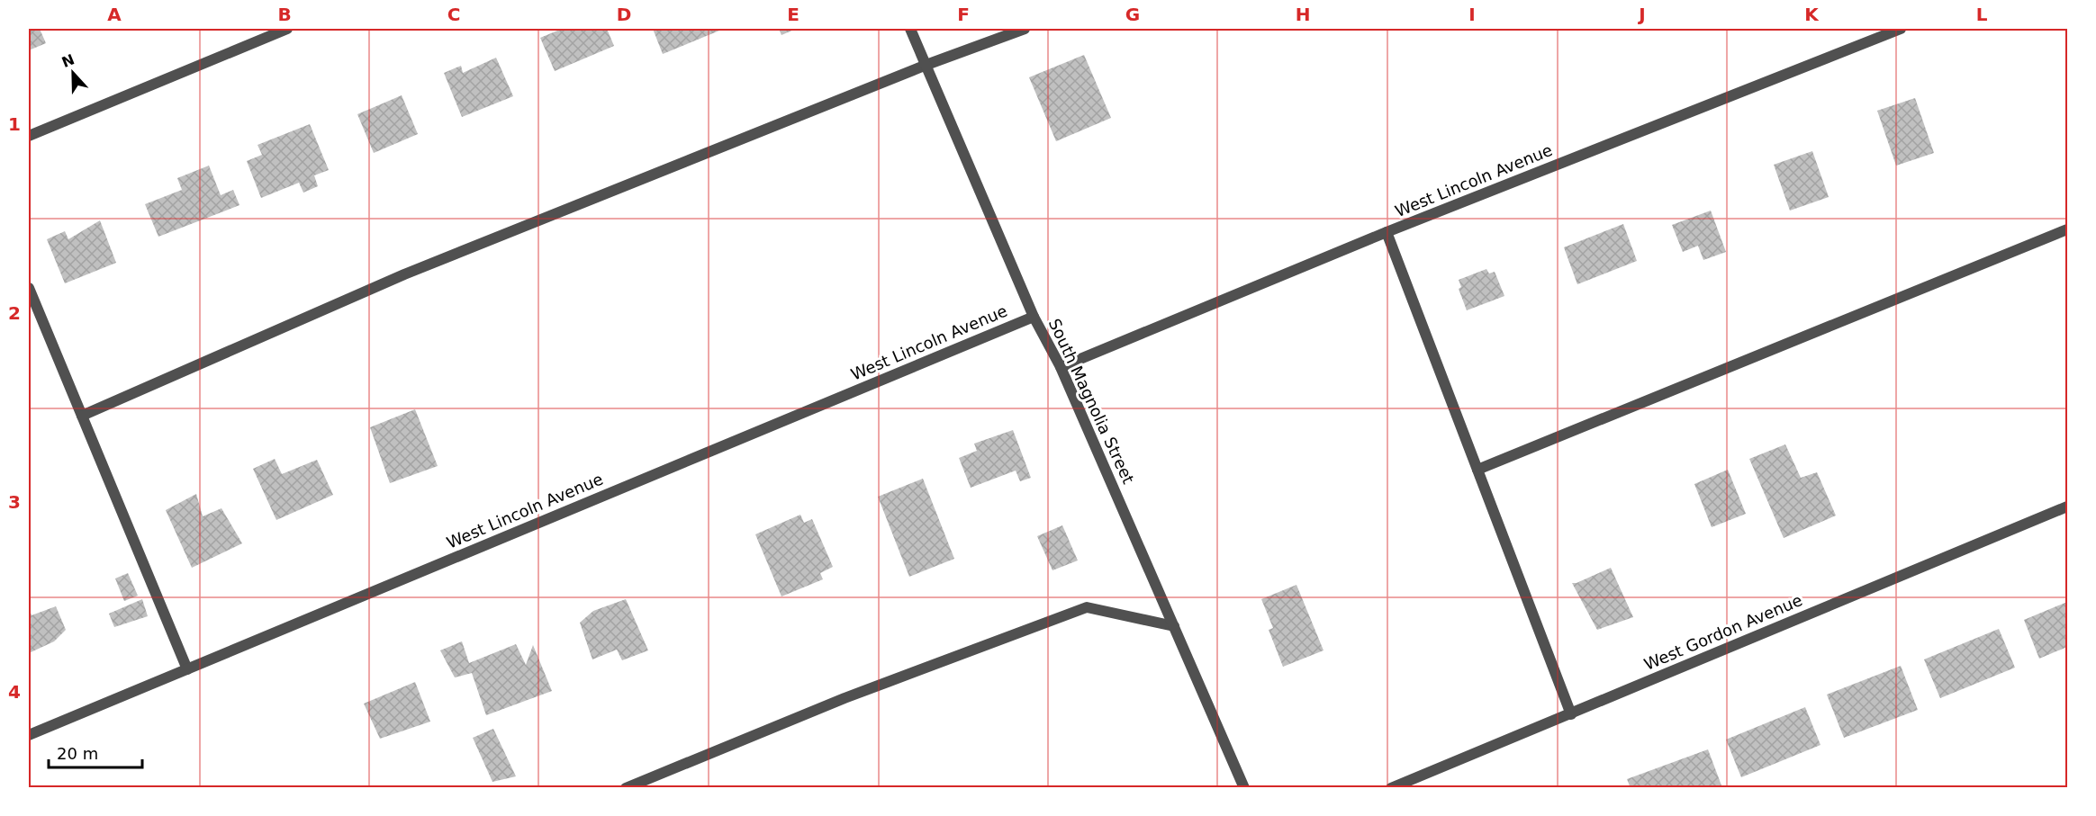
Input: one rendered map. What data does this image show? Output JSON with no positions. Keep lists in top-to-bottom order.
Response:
{
  "streets": {
    "street": ["West Lincoln Avenue", "South Magnolia Street", "West Gordon Avenue"]
  },
  "crossings": [
    ["West Lincoln Avenue", "South Magnolia Street"]
  ],
  "scale_bar": "20 m",
  "north": "top",
  "grid": {
    "columns": [
      "A",
      "B",
      "C",
      "D",
      "E",
      "F",
      "G",
      "H",
      "I",
      "J",
      "K",
      "L"
    ],
    "rows": [
      "1",
      "2",
      "3",
      "4"
    ]
  }
}
